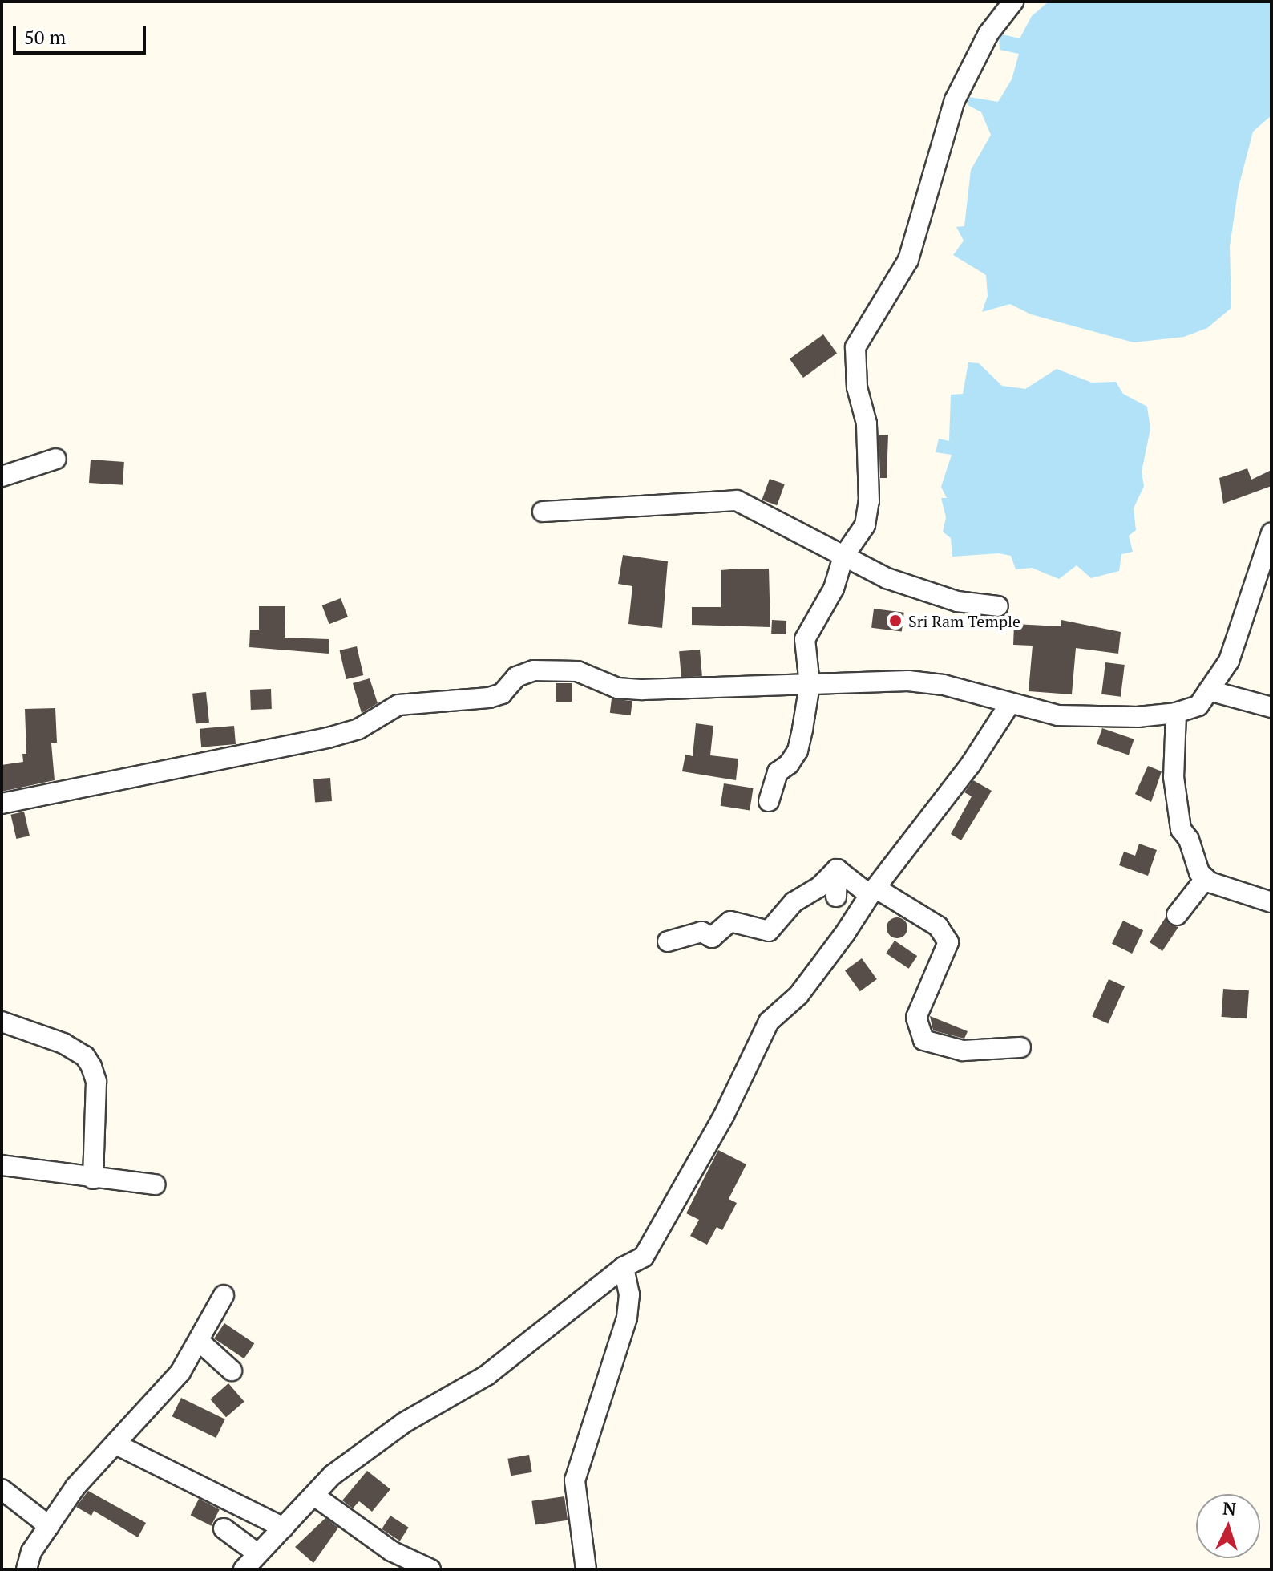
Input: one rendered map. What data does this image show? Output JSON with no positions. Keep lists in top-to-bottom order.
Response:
{
  "places": ["Sri Ram Temple"],
  "scale_bar": "50 m",
  "north": "top"
}
